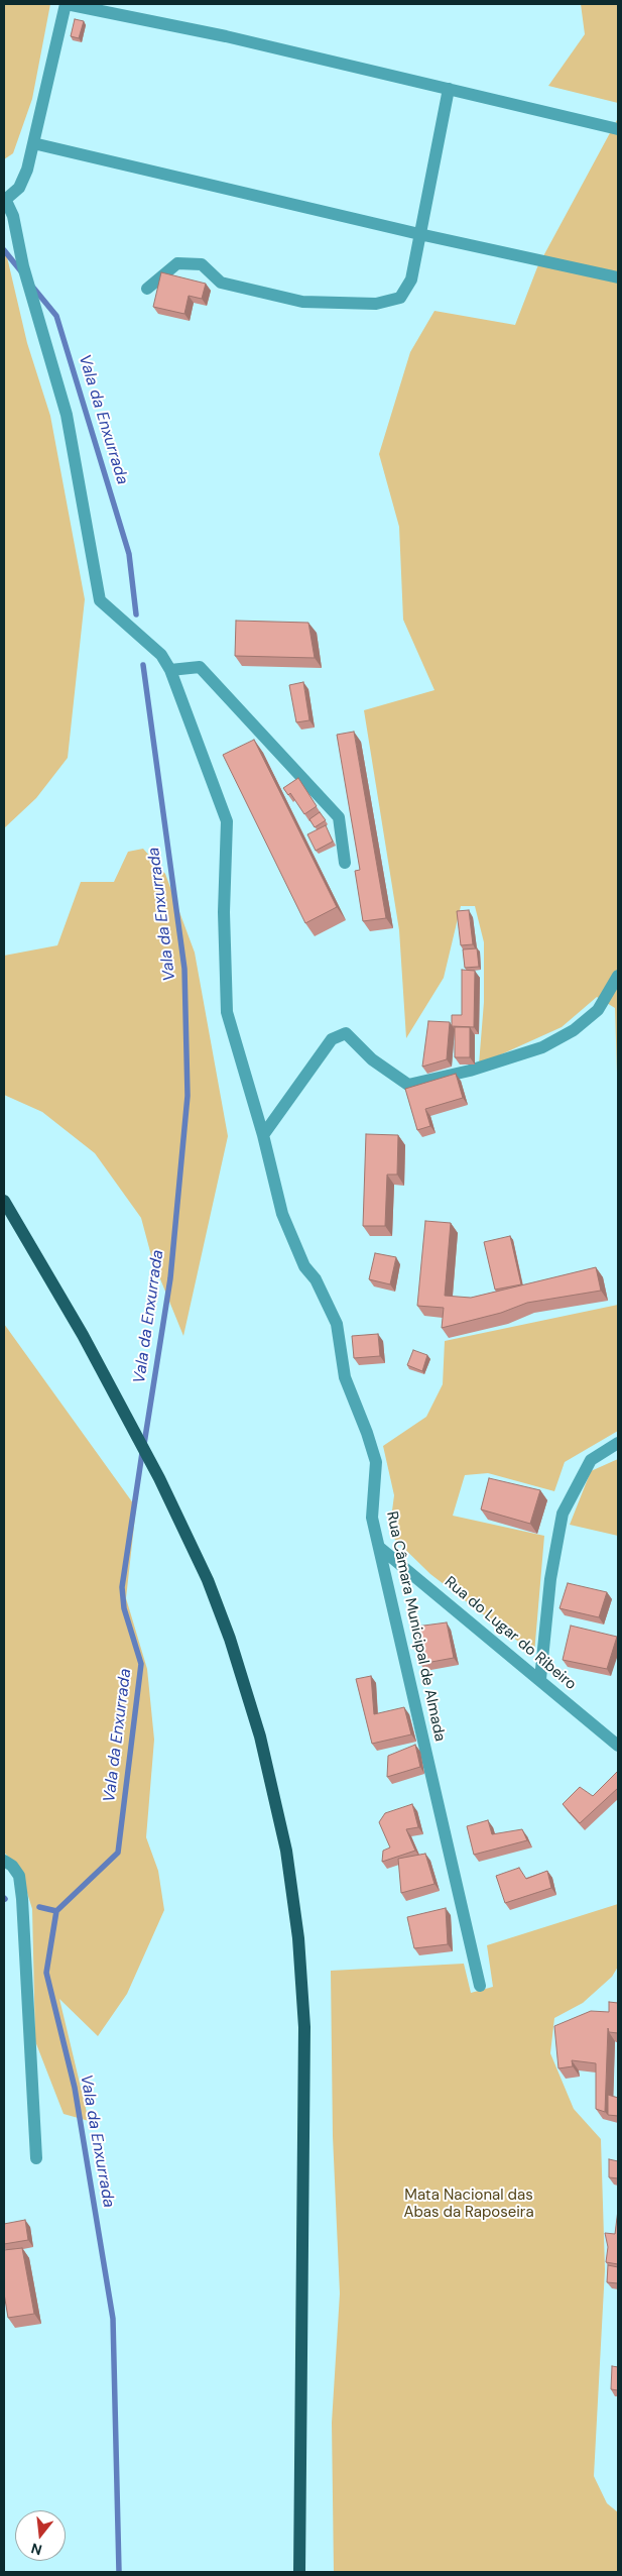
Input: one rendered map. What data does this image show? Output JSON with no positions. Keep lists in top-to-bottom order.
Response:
{
  "streets": {
    "street": ["Rua Câmara Municipal de Almada", "Rua do Lugar do Ribeiro"]
  },
  "crossings": [
    ["Rua Câmara Municipal de Almada", "Rua do Lugar do Ribeiro"]
  ],
  "water": ["Vala da Enxurrada"],
  "parks": ["Mata Nacional das Abas da Raposeira"],
  "north": "bottom"
}
